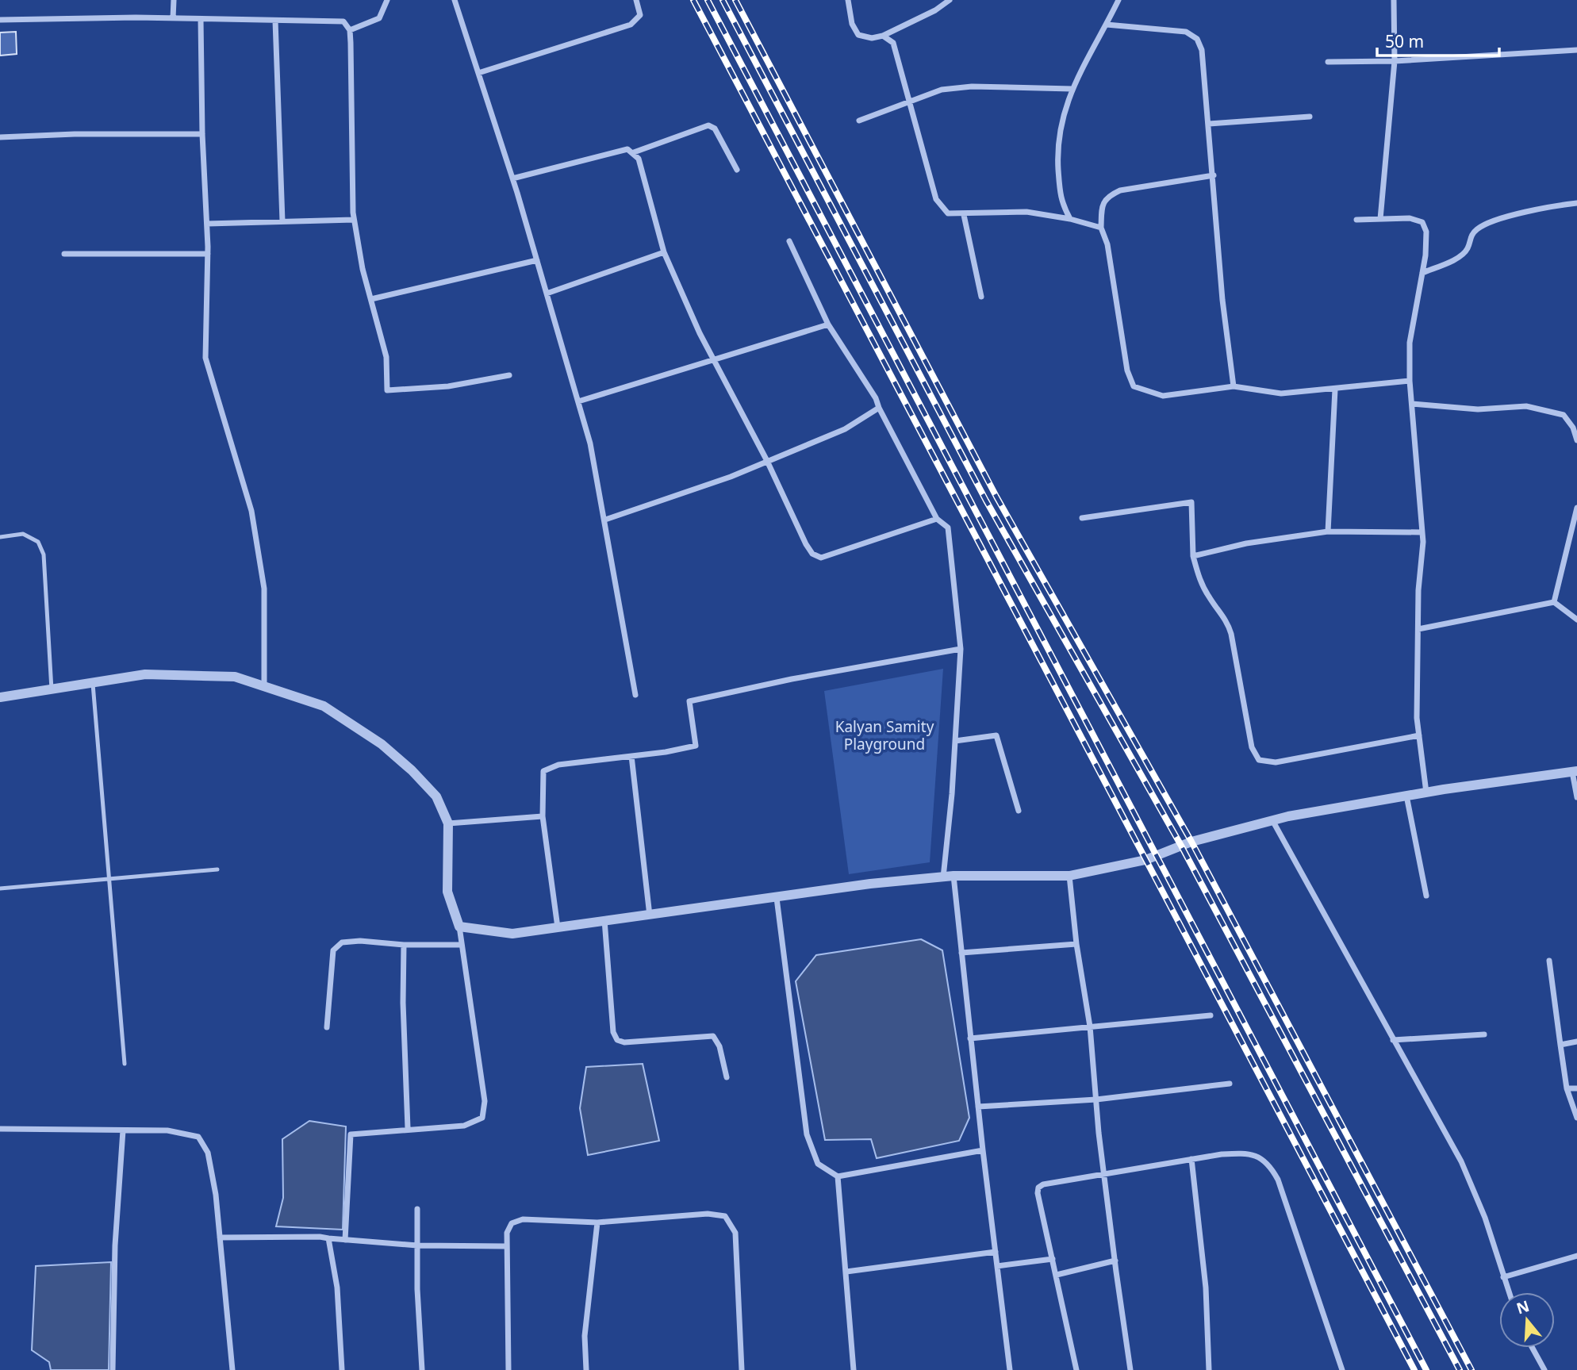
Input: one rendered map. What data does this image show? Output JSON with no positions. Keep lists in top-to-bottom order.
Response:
{
  "parks": ["Kalyan Samity Playground"],
  "scale_bar": "50 m",
  "north": "top"
}
